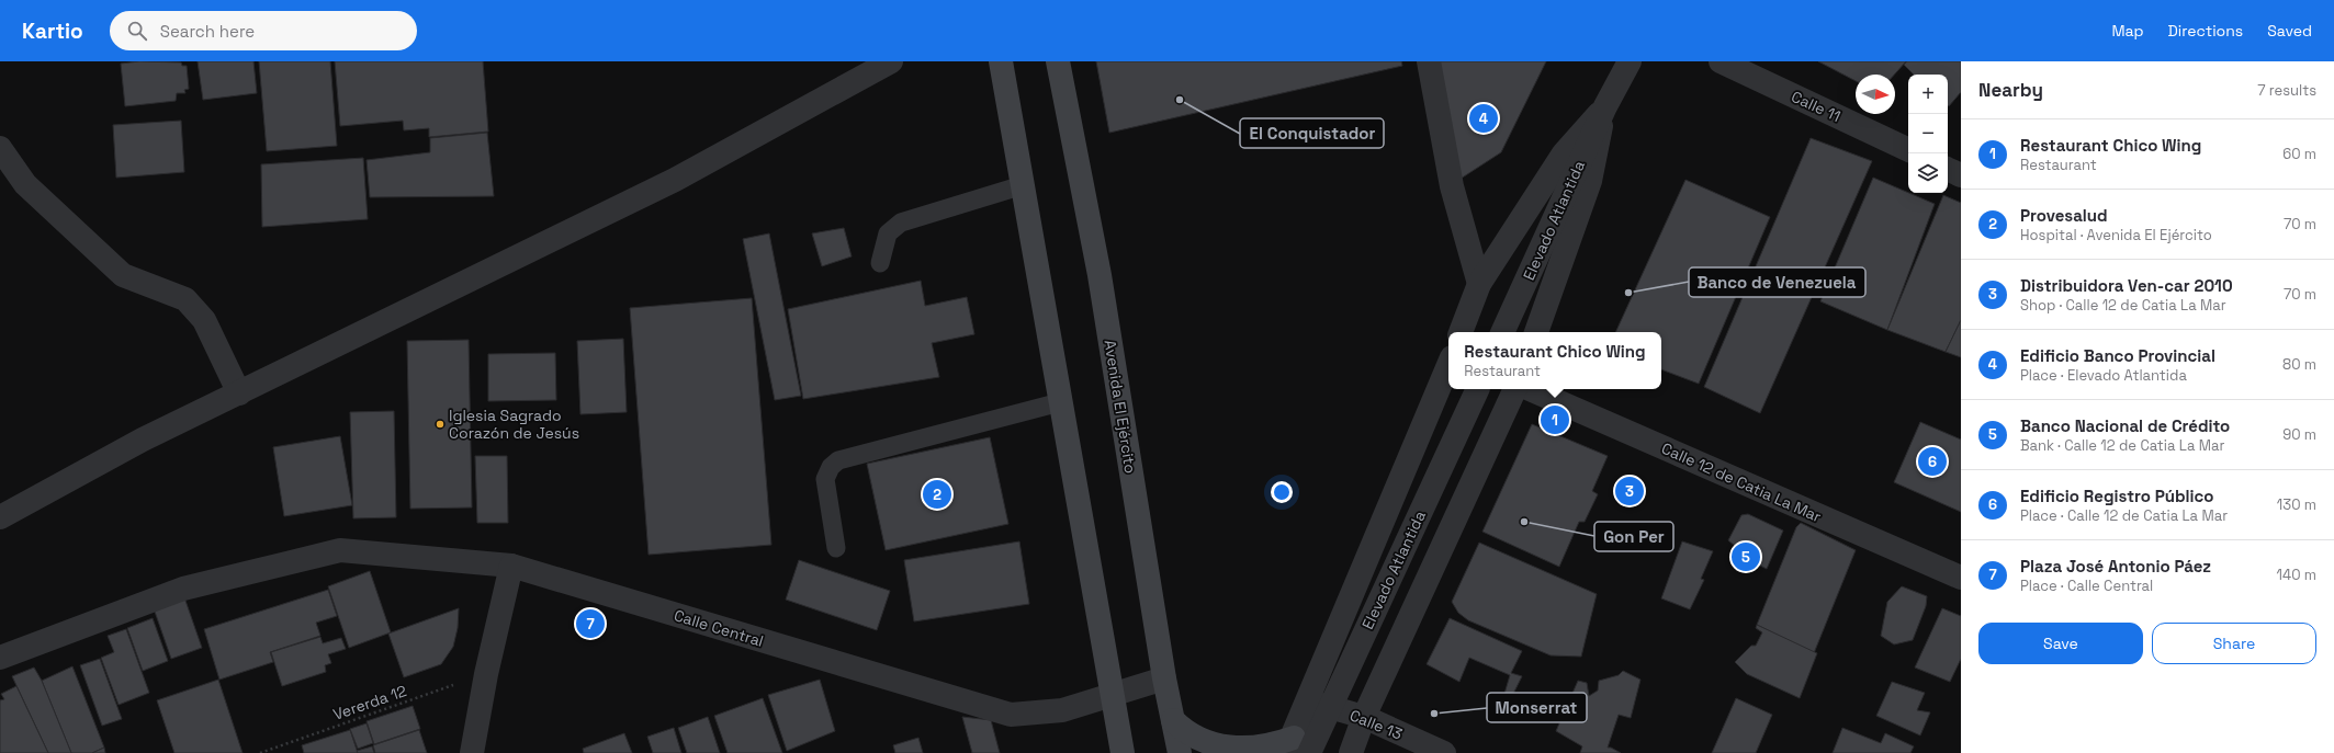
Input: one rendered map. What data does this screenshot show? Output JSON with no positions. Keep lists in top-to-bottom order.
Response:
{
  "streets": {
    "main road": ["Avenida El Ejército"],
    "street": [
      "Calle 11",
      "Elevado Atlantida",
      "Calle 12 de Catia La Mar",
      "Calle Central",
      "Calle 13"
    ],
    "path": ["Vererda 12"]
  },
  "crossings": [
    ["Avenida El Ejército", "Calle Central"]
  ],
  "places": [
    "El Conquistador",
    "Banco de Venezuela",
    "Iglesia Sagrado Corazón de Jesús",
    "Gon Per",
    "Monserrat"
  ],
  "north": "right",
  "page": {
    "header": "Kartio",
    "search": "Search here",
    "nav": ["Map", "Directions", "Saved"],
    "heading": ["Nearby", "7 results"],
    "map_buttons": ["+", "−"],
    "pins": [
      "4",
      "1",
      "6",
      "3",
      "2",
      "5",
      "7"
    ],
    "list": [
      {
        "mark": "1",
        "name": "Restaurant Chico Wing",
        "note": "Restaurant",
        "value": "60 m"
      },
      {
        "mark": "2",
        "name": "Provesalud",
        "note": "Hospital · Avenida El Ejército",
        "value": "70 m"
      },
      {
        "mark": "3",
        "name": "Distribuidora Ven-car 2010",
        "note": "Shop · Calle 12 de Catia La Mar",
        "value": "70 m"
      },
      {
        "mark": "4",
        "name": "Edificio Banco Provincial",
        "note": "Place · Elevado Atlantida",
        "value": "80 m"
      },
      {
        "mark": "5",
        "name": "Banco Nacional de Crédito",
        "note": "Bank · Calle 12 de Catia La Mar",
        "value": "90 m"
      },
      {
        "mark": "6",
        "name": "Edificio Registro Público",
        "note": "Place · Calle 12 de Catia La Mar",
        "value": "130 m"
      },
      {
        "mark": "7",
        "name": "Plaza José Antonio Páez",
        "note": "Place · Calle Central",
        "value": "140 m"
      }
    ],
    "popup": ["Restaurant Chico Wing", "Restaurant"],
    "buttons": ["Save", "Share"]
  }
}
